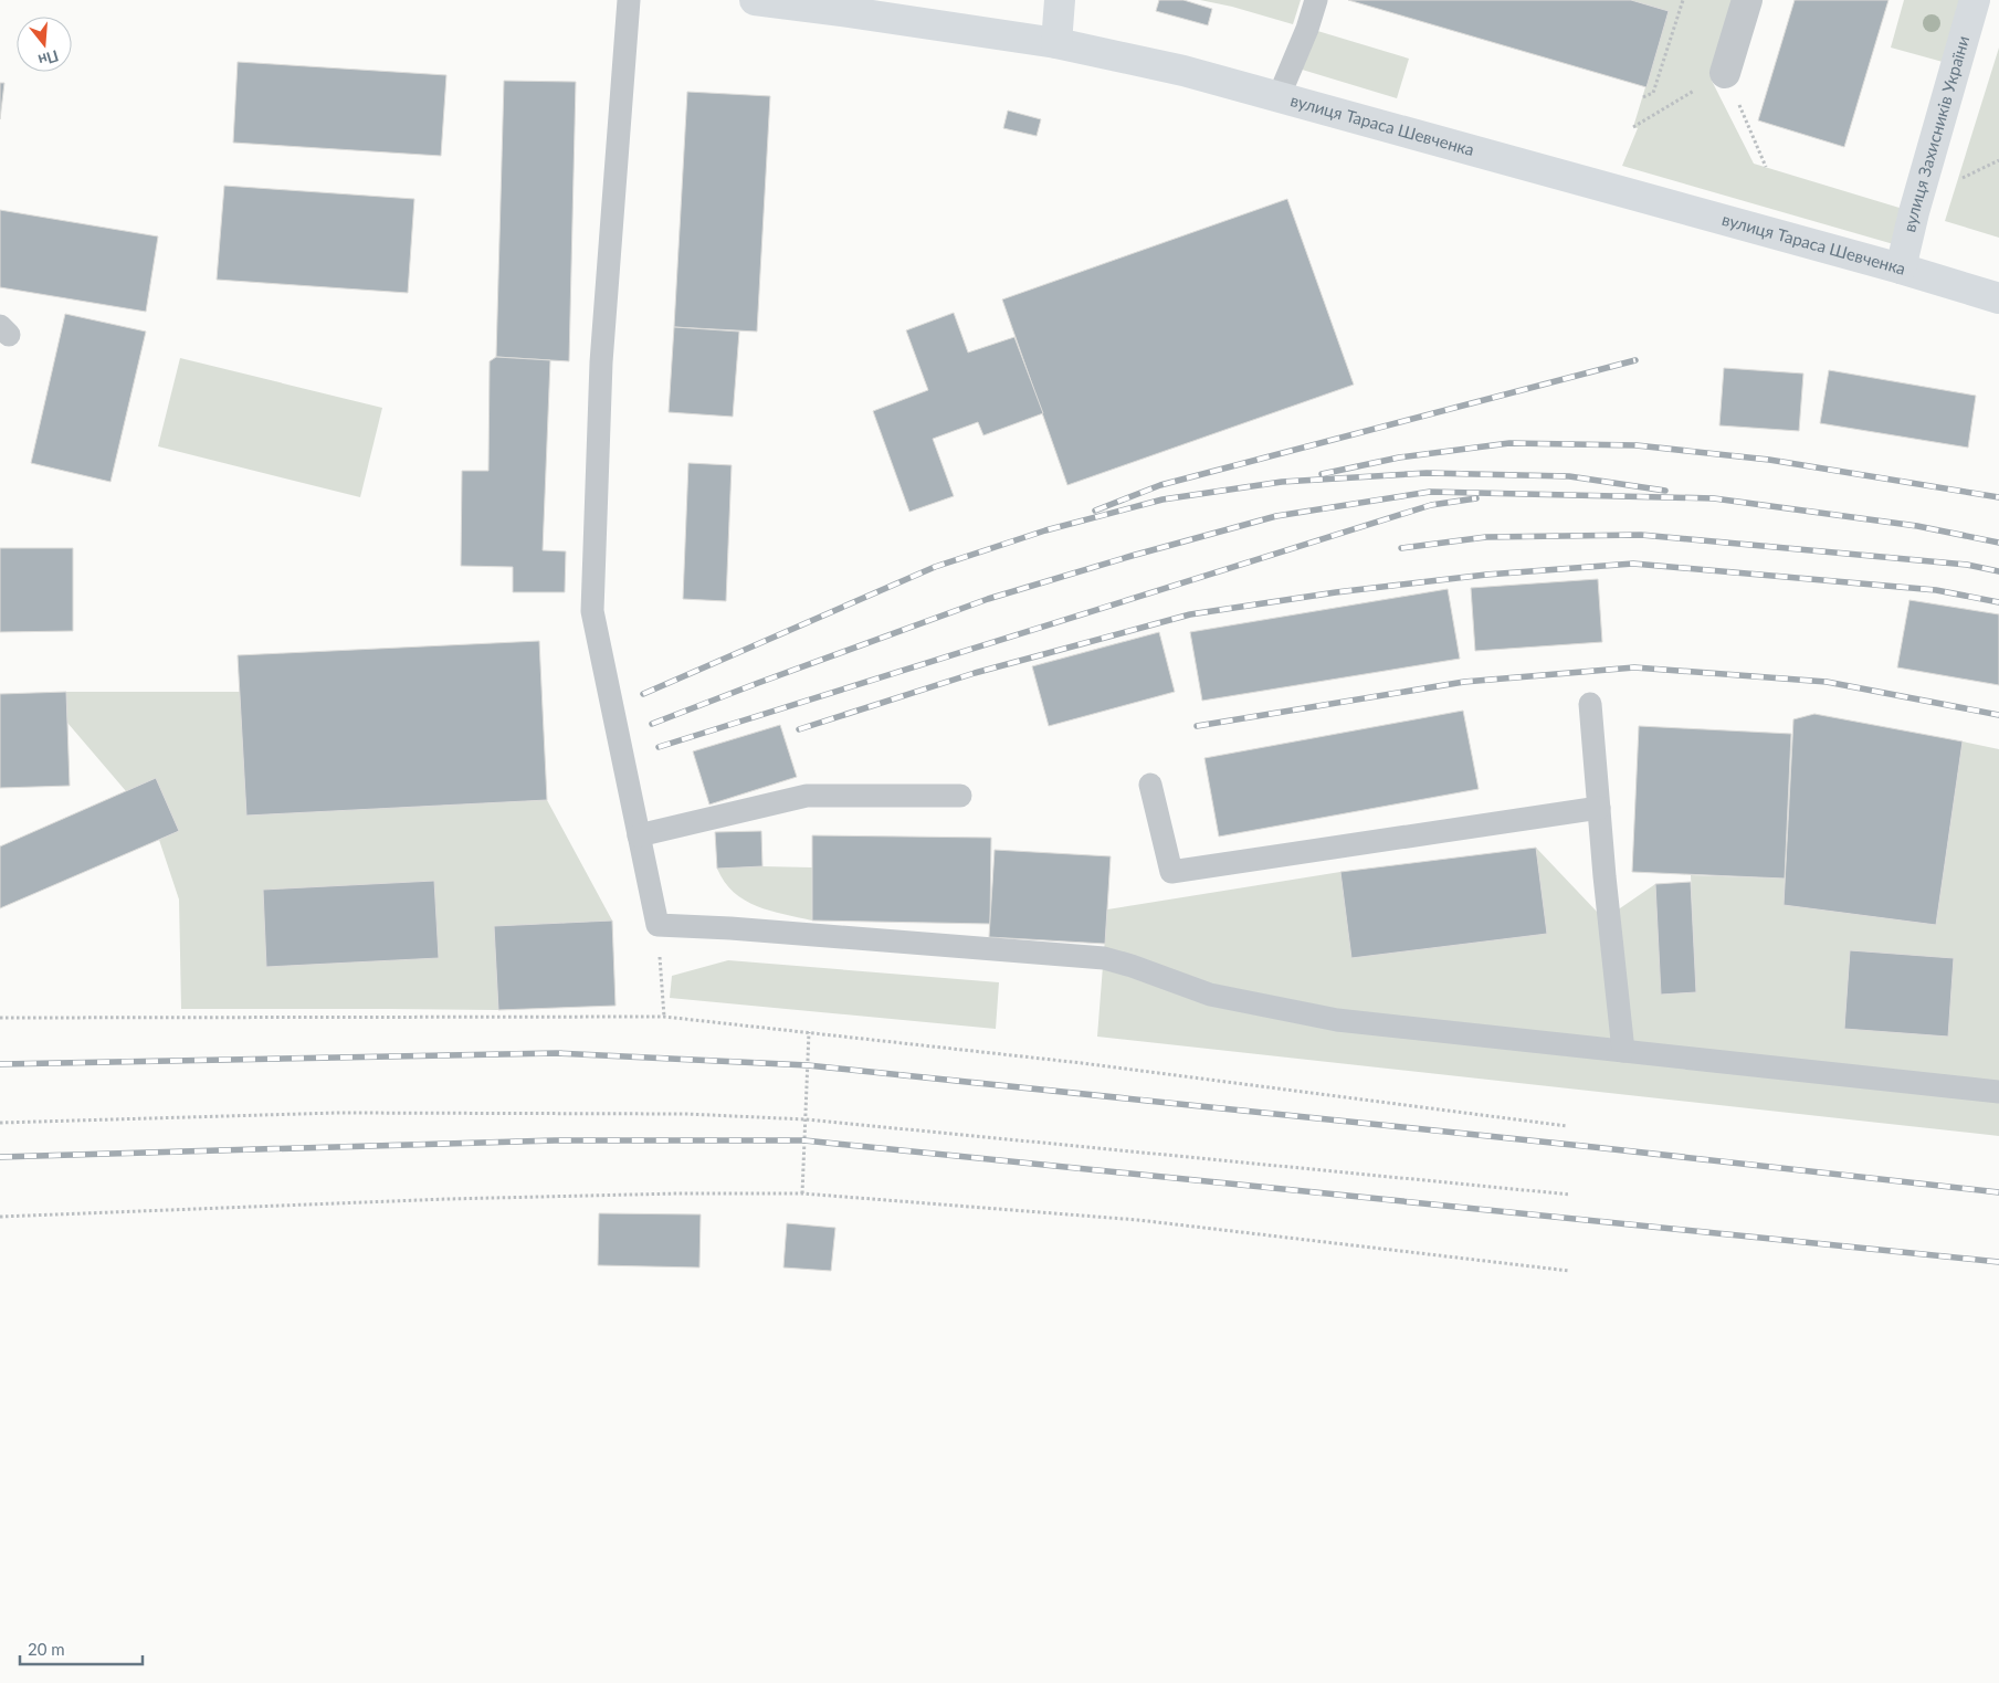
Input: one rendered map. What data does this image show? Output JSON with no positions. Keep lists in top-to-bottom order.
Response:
{
  "streets": {
    "main road": ["вулиця Тараса Шевченка", "вулиця Захисників України"]
  },
  "crossings": [
    ["вулиця Тараса Шевченка", "вулиця Захисників України"]
  ],
  "scale_bar": "20 m",
  "north": "bottom"
}
